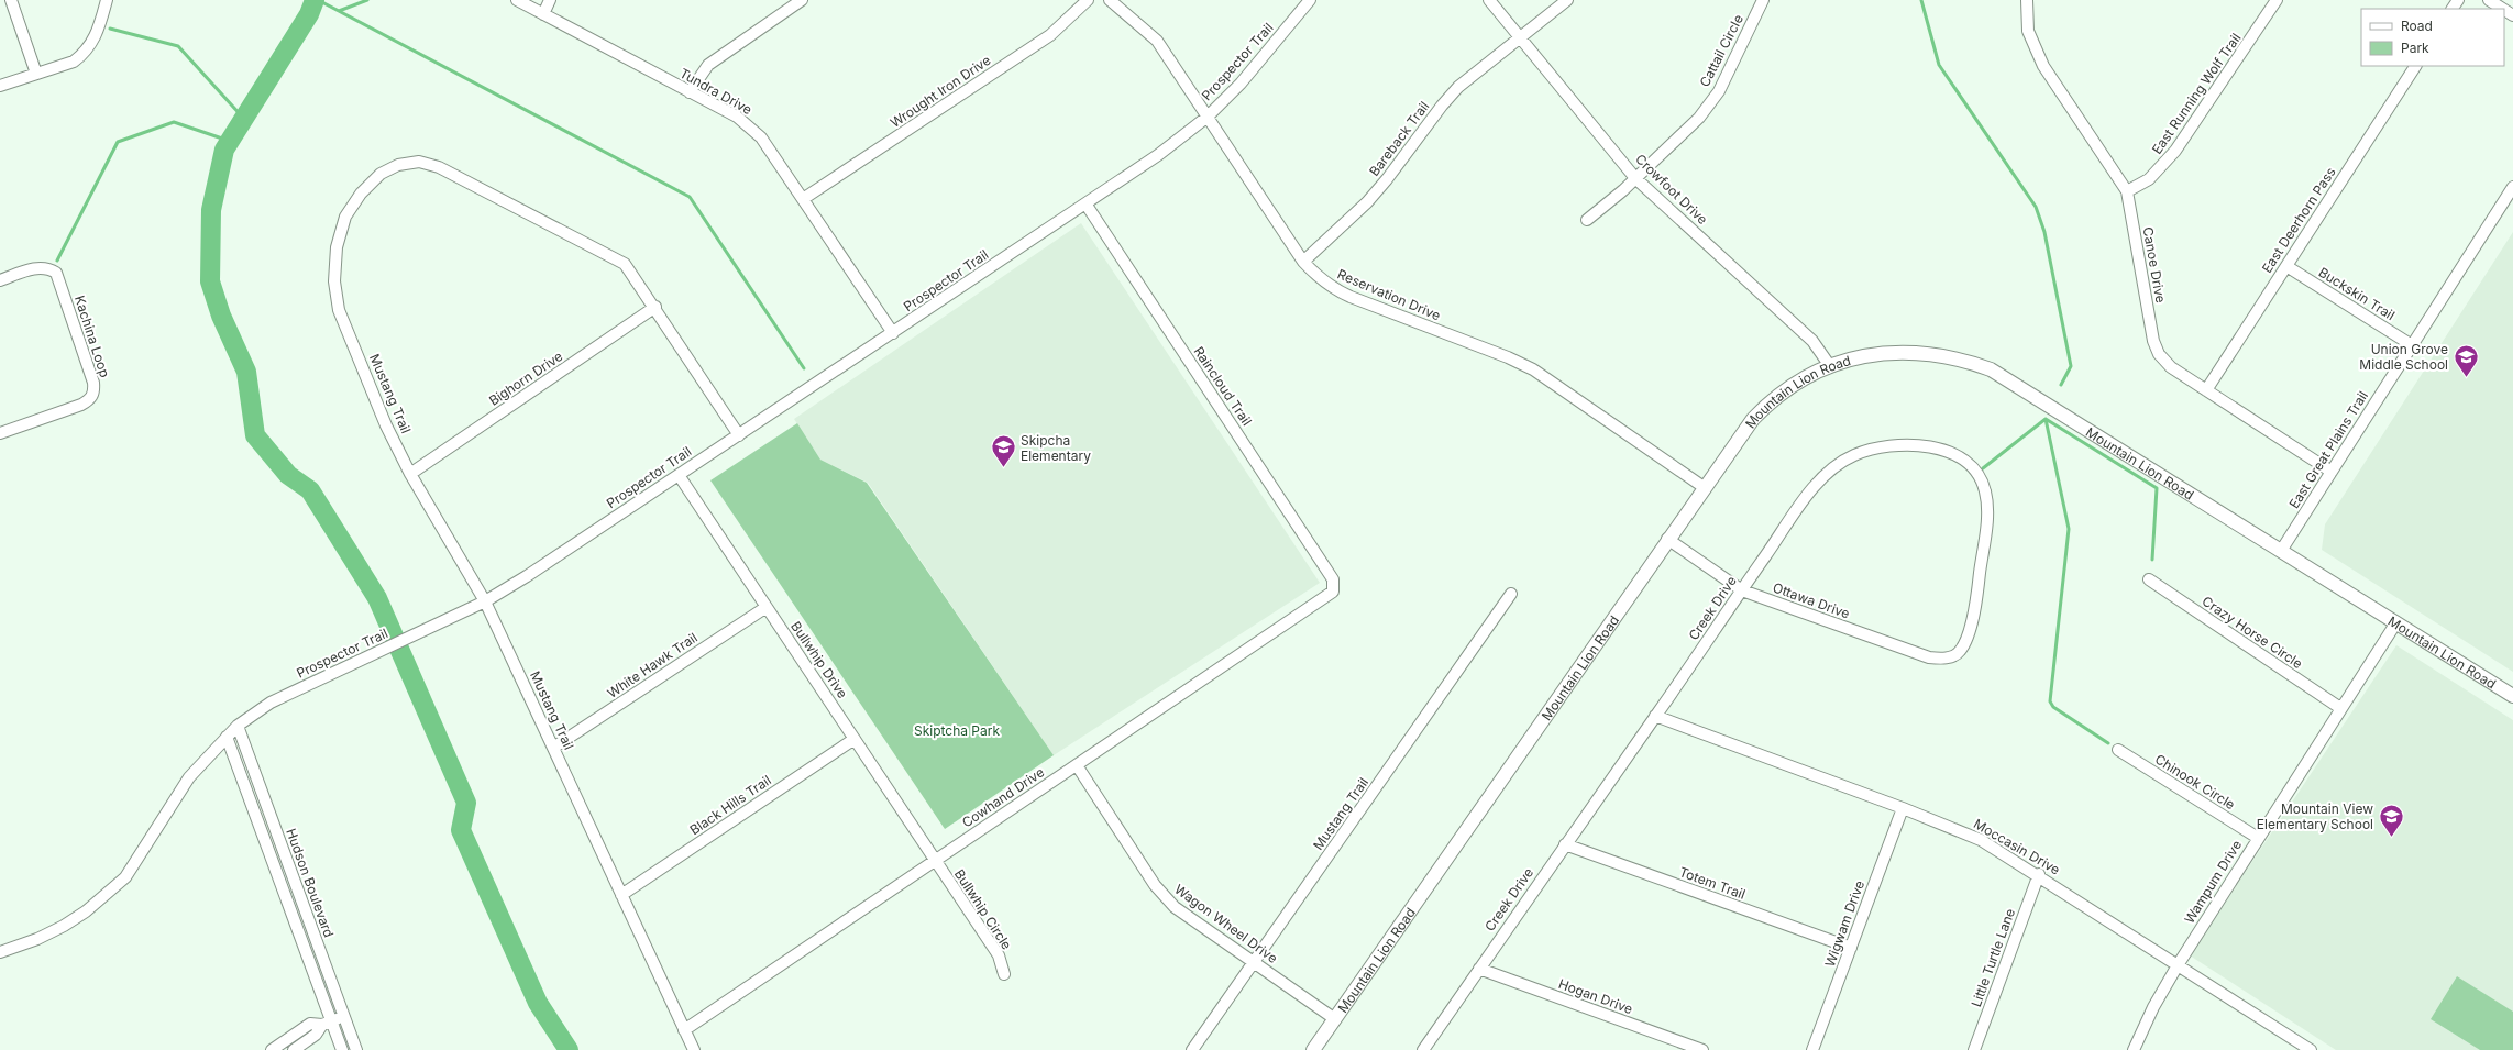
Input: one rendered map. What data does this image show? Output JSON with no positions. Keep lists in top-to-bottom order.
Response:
{
  "streets": {
    "street": [
      "Cattail Circle",
      "Prospector Trail",
      "Tundra Drive",
      "Wrought Iron Drive",
      "East Running Wolf Trail",
      "Bareback Trail",
      "Crowfoot Drive",
      "East Deerhorn Pass",
      "Canoe Drive",
      "Buckskin Trail",
      "Reservation Drive",
      "Kachina Loop",
      "Bighorn Drive",
      "Raincloud Trail",
      "Mustang Trail",
      "Mountain Lion Road",
      "East Great Plains Trail",
      "Ottawa Drive",
      "Creek Drive",
      "Crazy Horse Circle",
      "Bullwhip Drive",
      "White Hawk Trail",
      "Chinook Circle",
      "Cowhand Drive",
      "Black Hills Trail",
      "Moccasin Drive",
      "Wampum Drive",
      "Hudson Boulevard",
      "Totem Trail",
      "Bullwhip Circle",
      "Wagon Wheel Drive",
      "Wigwam Drive",
      "Little Turtle Lane",
      "Hogan Drive"
    ]
  },
  "crossings": [
    ["Cattail Circle", "Crowfoot Drive"],
    ["Prospector Trail", "Tundra Drive"],
    ["Prospector Trail", "Reservation Drive"],
    ["Prospector Trail", "Raincloud Trail"],
    ["Prospector Trail", "Mustang Trail"],
    ["Prospector Trail", "Bullwhip Drive"],
    ["Prospector Trail", "Hudson Boulevard"],
    ["Tundra Drive", "Wrought Iron Drive"],
    ["East Running Wolf Trail", "Canoe Drive"],
    ["Bareback Trail", "Crowfoot Drive"],
    ["Bareback Trail", "Reservation Drive"],
    ["Crowfoot Drive", "Mountain Lion Road"],
    ["East Deerhorn Pass", "Canoe Drive"],
    ["East Deerhorn Pass", "Buckskin Trail"],
    ["Canoe Drive", "East Great Plains Trail"],
    ["Buckskin Trail", "East Great Plains Trail"],
    ["Reservation Drive", "Mountain Lion Road"],
    ["Bighorn Drive", "Mustang Trail"],
    ["Raincloud Trail", "Cowhand Drive"],
    ["Mustang Trail", "White Hawk Trail"],
    ["Mustang Trail", "Cowhand Drive"],
    ["Mustang Trail", "Black Hills Trail"],
    ["Mustang Trail", "Wagon Wheel Drive"],
    ["Mountain Lion Road", "East Great Plains Trail"],
    ["Mountain Lion Road", "Ottawa Drive"],
    ["Mountain Lion Road", "Wampum Drive"],
    ["Mountain Lion Road", "Wagon Wheel Drive"],
    ["Ottawa Drive", "Creek Drive"],
    ["Creek Drive", "Moccasin Drive"],
    ["Creek Drive", "Totem Trail"],
    ["Creek Drive", "Hogan Drive"],
    ["Crazy Horse Circle", "Wampum Drive"],
    ["Bullwhip Drive", "White Hawk Trail"],
    ["Bullwhip Drive", "Cowhand Drive"],
    ["Bullwhip Drive", "Black Hills Trail"],
    ["Bullwhip Drive", "Bullwhip Circle"],
    ["Chinook Circle", "Wampum Drive"],
    ["Cowhand Drive", "Bullwhip Circle"],
    ["Cowhand Drive", "Wagon Wheel Drive"],
    ["Moccasin Drive", "Wampum Drive"],
    ["Moccasin Drive", "Wigwam Drive"],
    ["Moccasin Drive", "Little Turtle Lane"],
    ["Totem Trail", "Wigwam Drive"]
  ],
  "parks": ["Skiptcha Park"],
  "places": {
    "school or university": ["Union Grove Middle School", "Skipcha Elementary", "Mountain View Elementary School"]
  },
  "legend": ["Road", "Park"]
}
